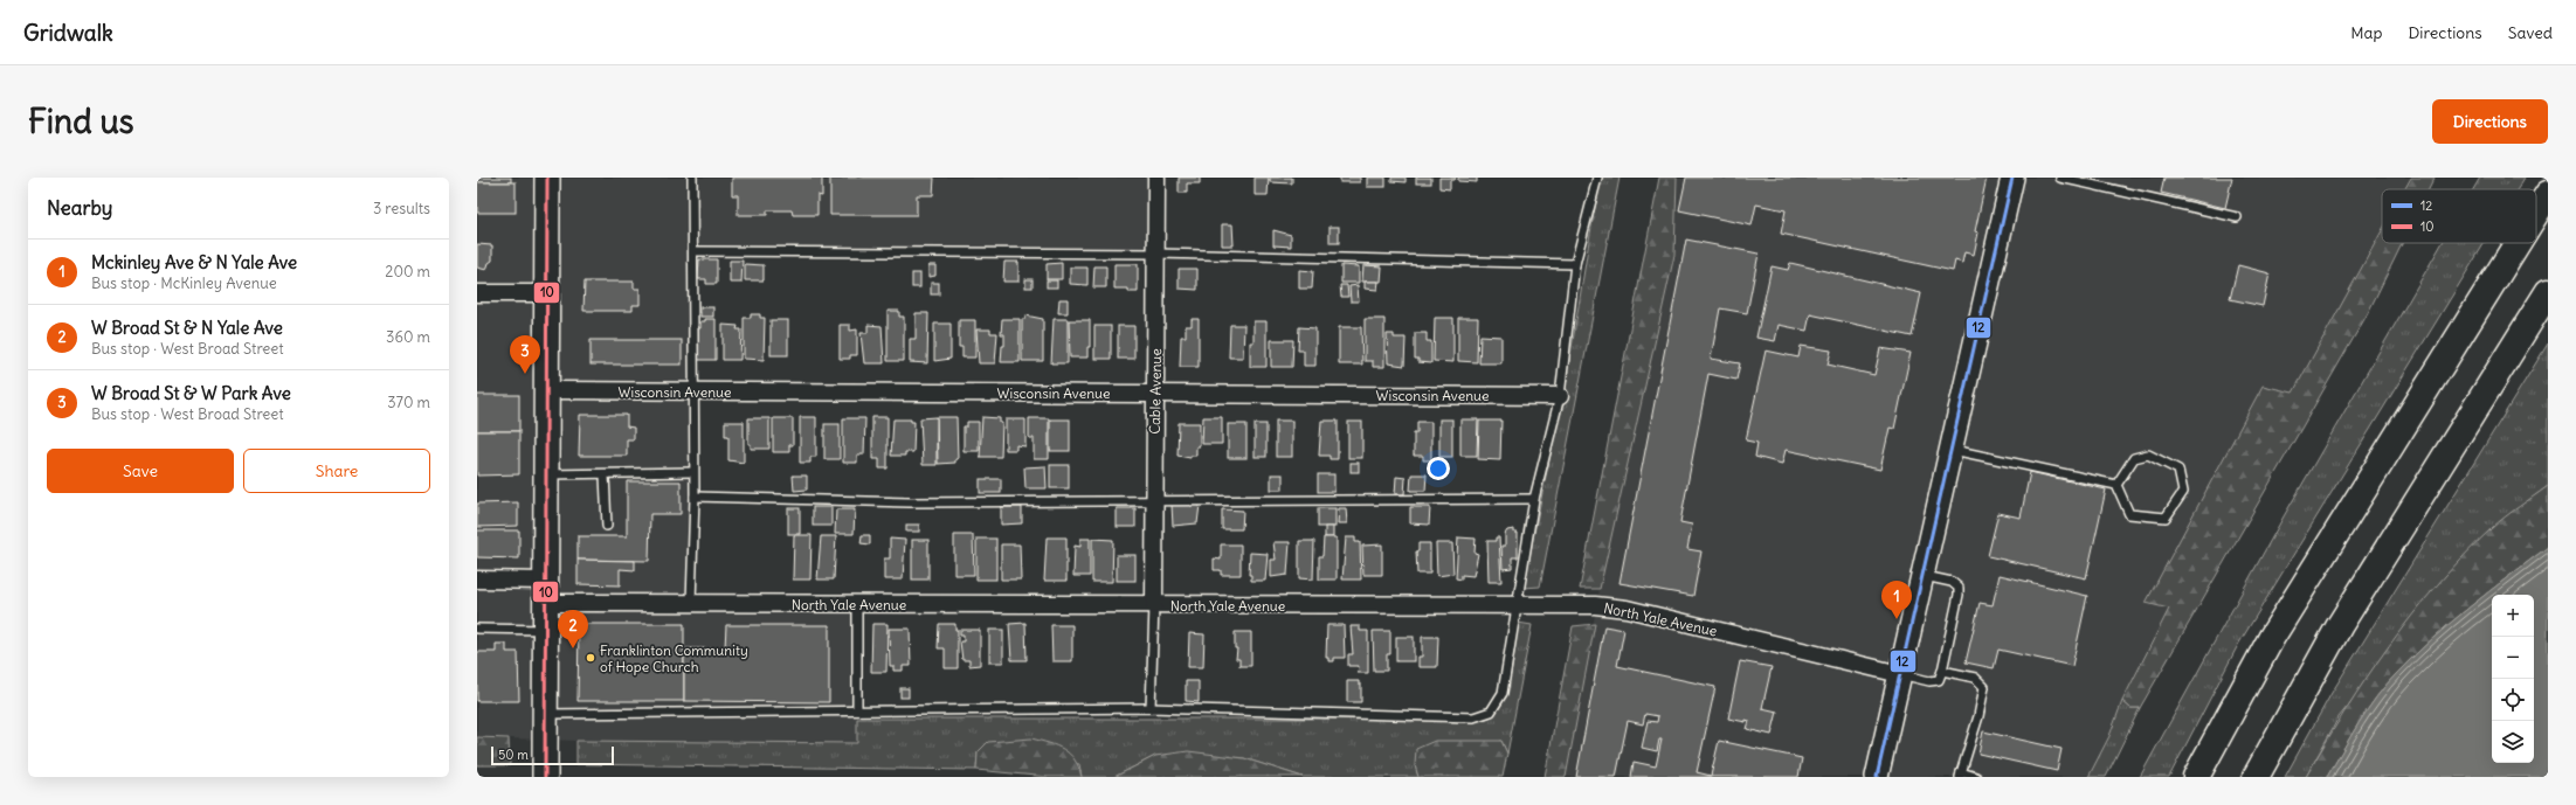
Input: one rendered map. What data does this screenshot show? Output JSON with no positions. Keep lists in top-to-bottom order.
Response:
{
  "streets": {
    "street": ["Wisconsin Avenue", "Cable Avenue", "North Yale Avenue"]
  },
  "crossings": [
    ["Wisconsin Avenue", "Cable Avenue"],
    ["Cable Avenue", "North Yale Avenue"]
  ],
  "places": ["Franklinton Community of Hope Church"],
  "lines": ["transit line 12", "transit line 10"],
  "legend": ["12", "10"],
  "scale_bar": "50 m",
  "page": {
    "header": "Gridwalk",
    "nav": ["Map", "Directions", "Saved"],
    "buttons": [
      "Directions",
      ["Save", "Share"]
    ],
    "title": "Find us",
    "heading": ["Nearby", "3 results"],
    "list": [
      {
        "mark": "1",
        "name": "Mckinley Ave & N Yale Ave",
        "note": "Bus stop · McKinley Avenue",
        "value": "200 m"
      },
      {
        "mark": "2",
        "name": "W Broad St & N Yale Ave",
        "note": "Bus stop · West Broad Street",
        "value": "360 m"
      },
      {
        "mark": "3",
        "name": "W Broad St & W Park Ave",
        "note": "Bus stop · West Broad Street",
        "value": "370 m"
      }
    ],
    "pins": ["3", "1", "2"],
    "map_buttons": ["+", "−"],
    "scale": "50 m"
  }
}
